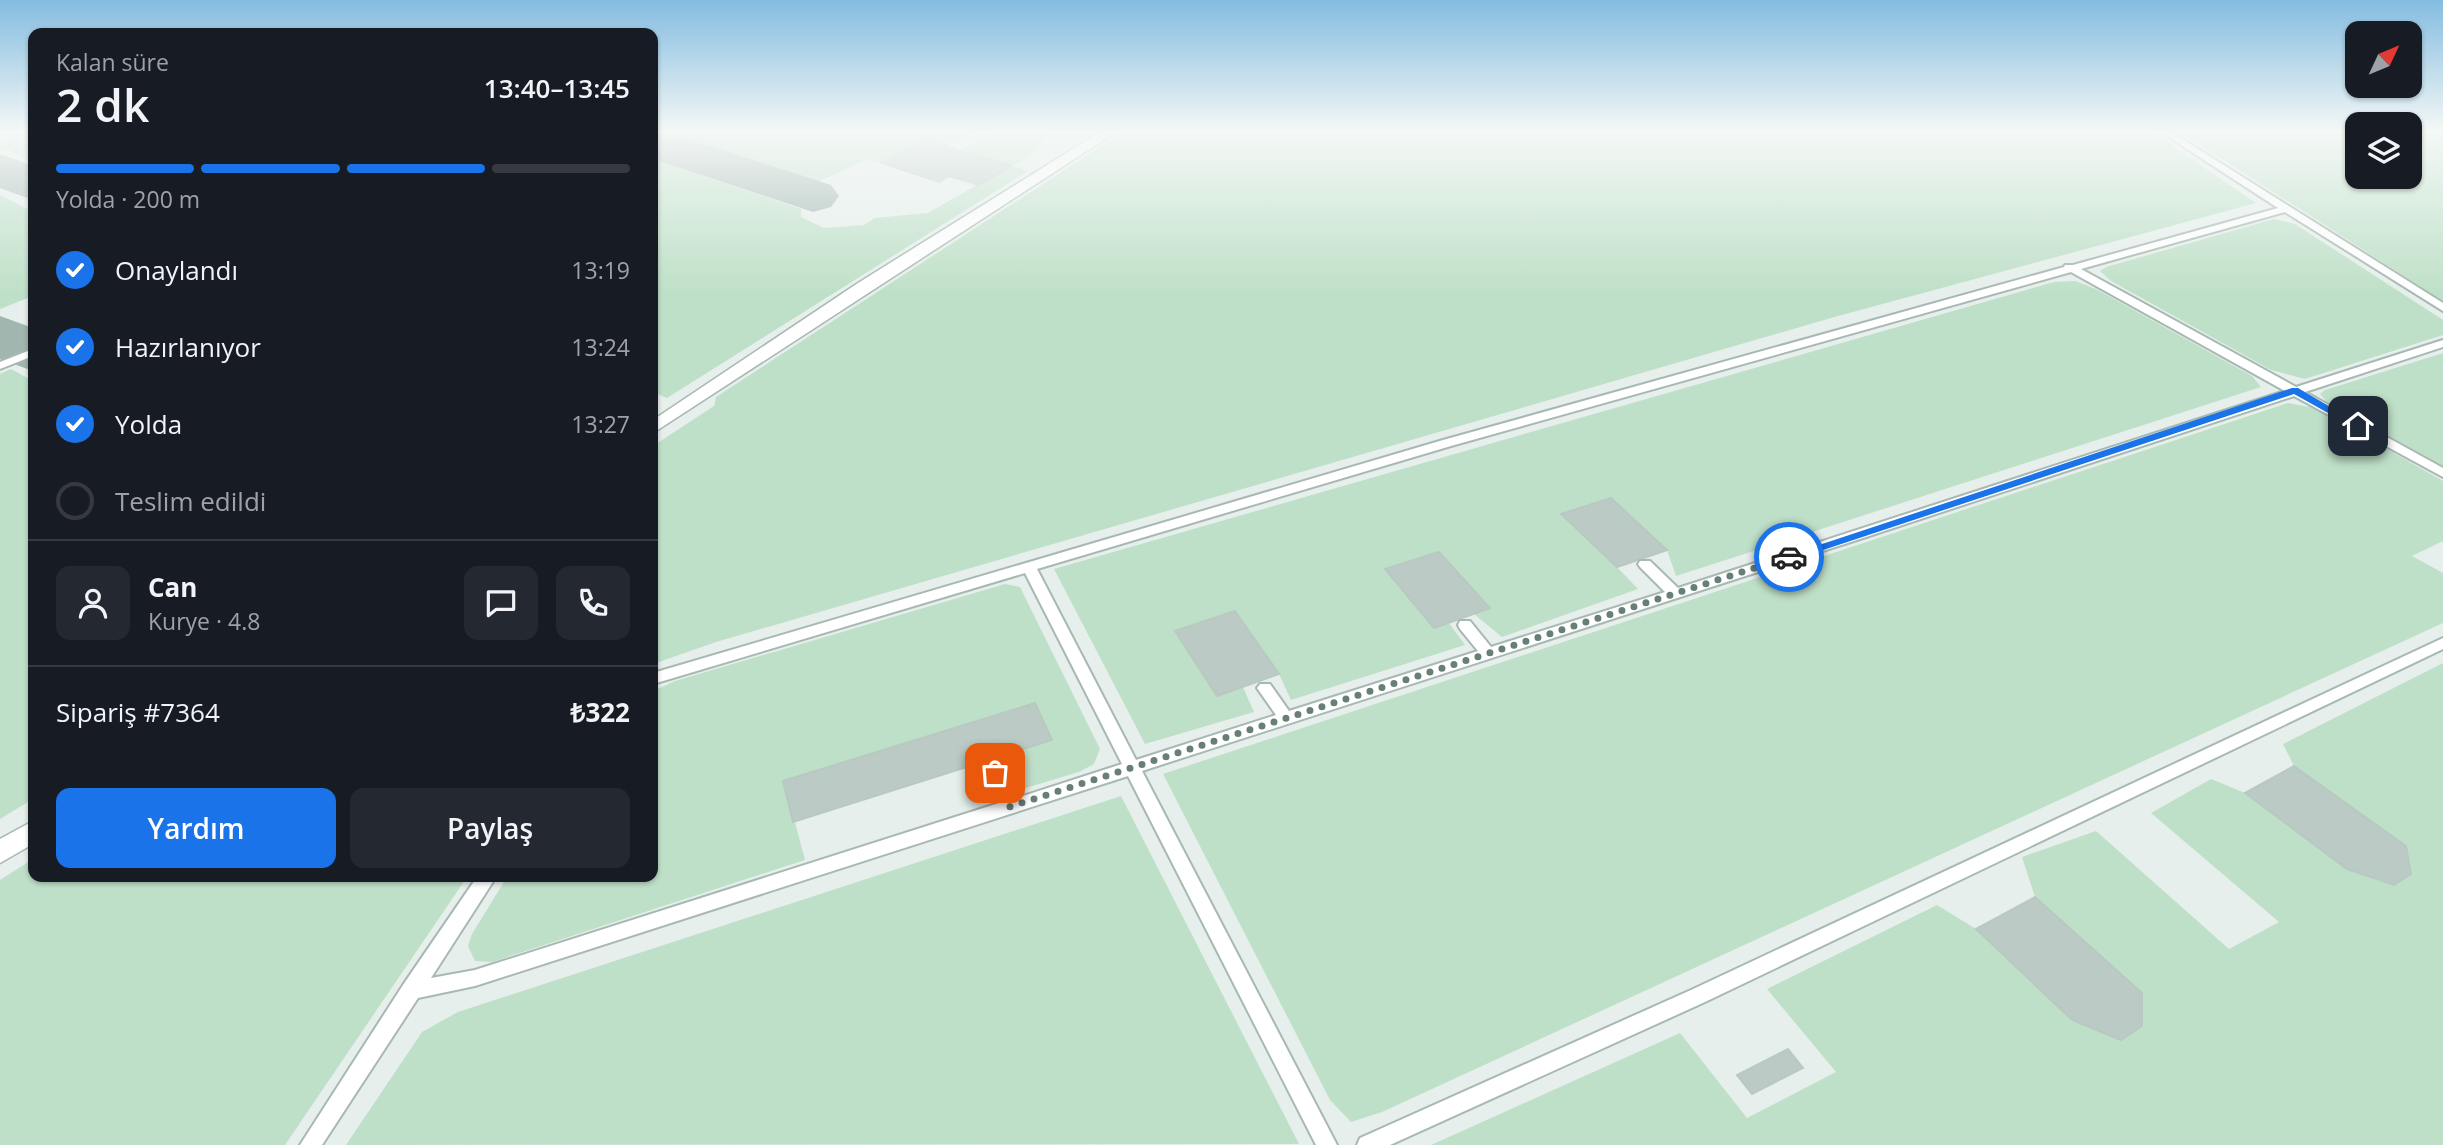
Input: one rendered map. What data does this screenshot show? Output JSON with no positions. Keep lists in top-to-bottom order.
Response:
{
  "north": "top right",
  "page": {
    "heading": ["2 dk", "Kalan süre", "13:40–13:45"],
    "panel": [
      "Can",
      "Kurye · 4.8",
      "Sipariş #7364",
      "₺322"
    ],
    "bar": "Yolda · 200 m",
    "list": [
      ["Onaylandı", "13:19"],
      ["Hazırlanıyor", "13:24"],
      ["Yolda", "13:27"],
      "Teslim edildi"
    ],
    "buttons": ["Yardım", "Paylaş"]
  }
}
